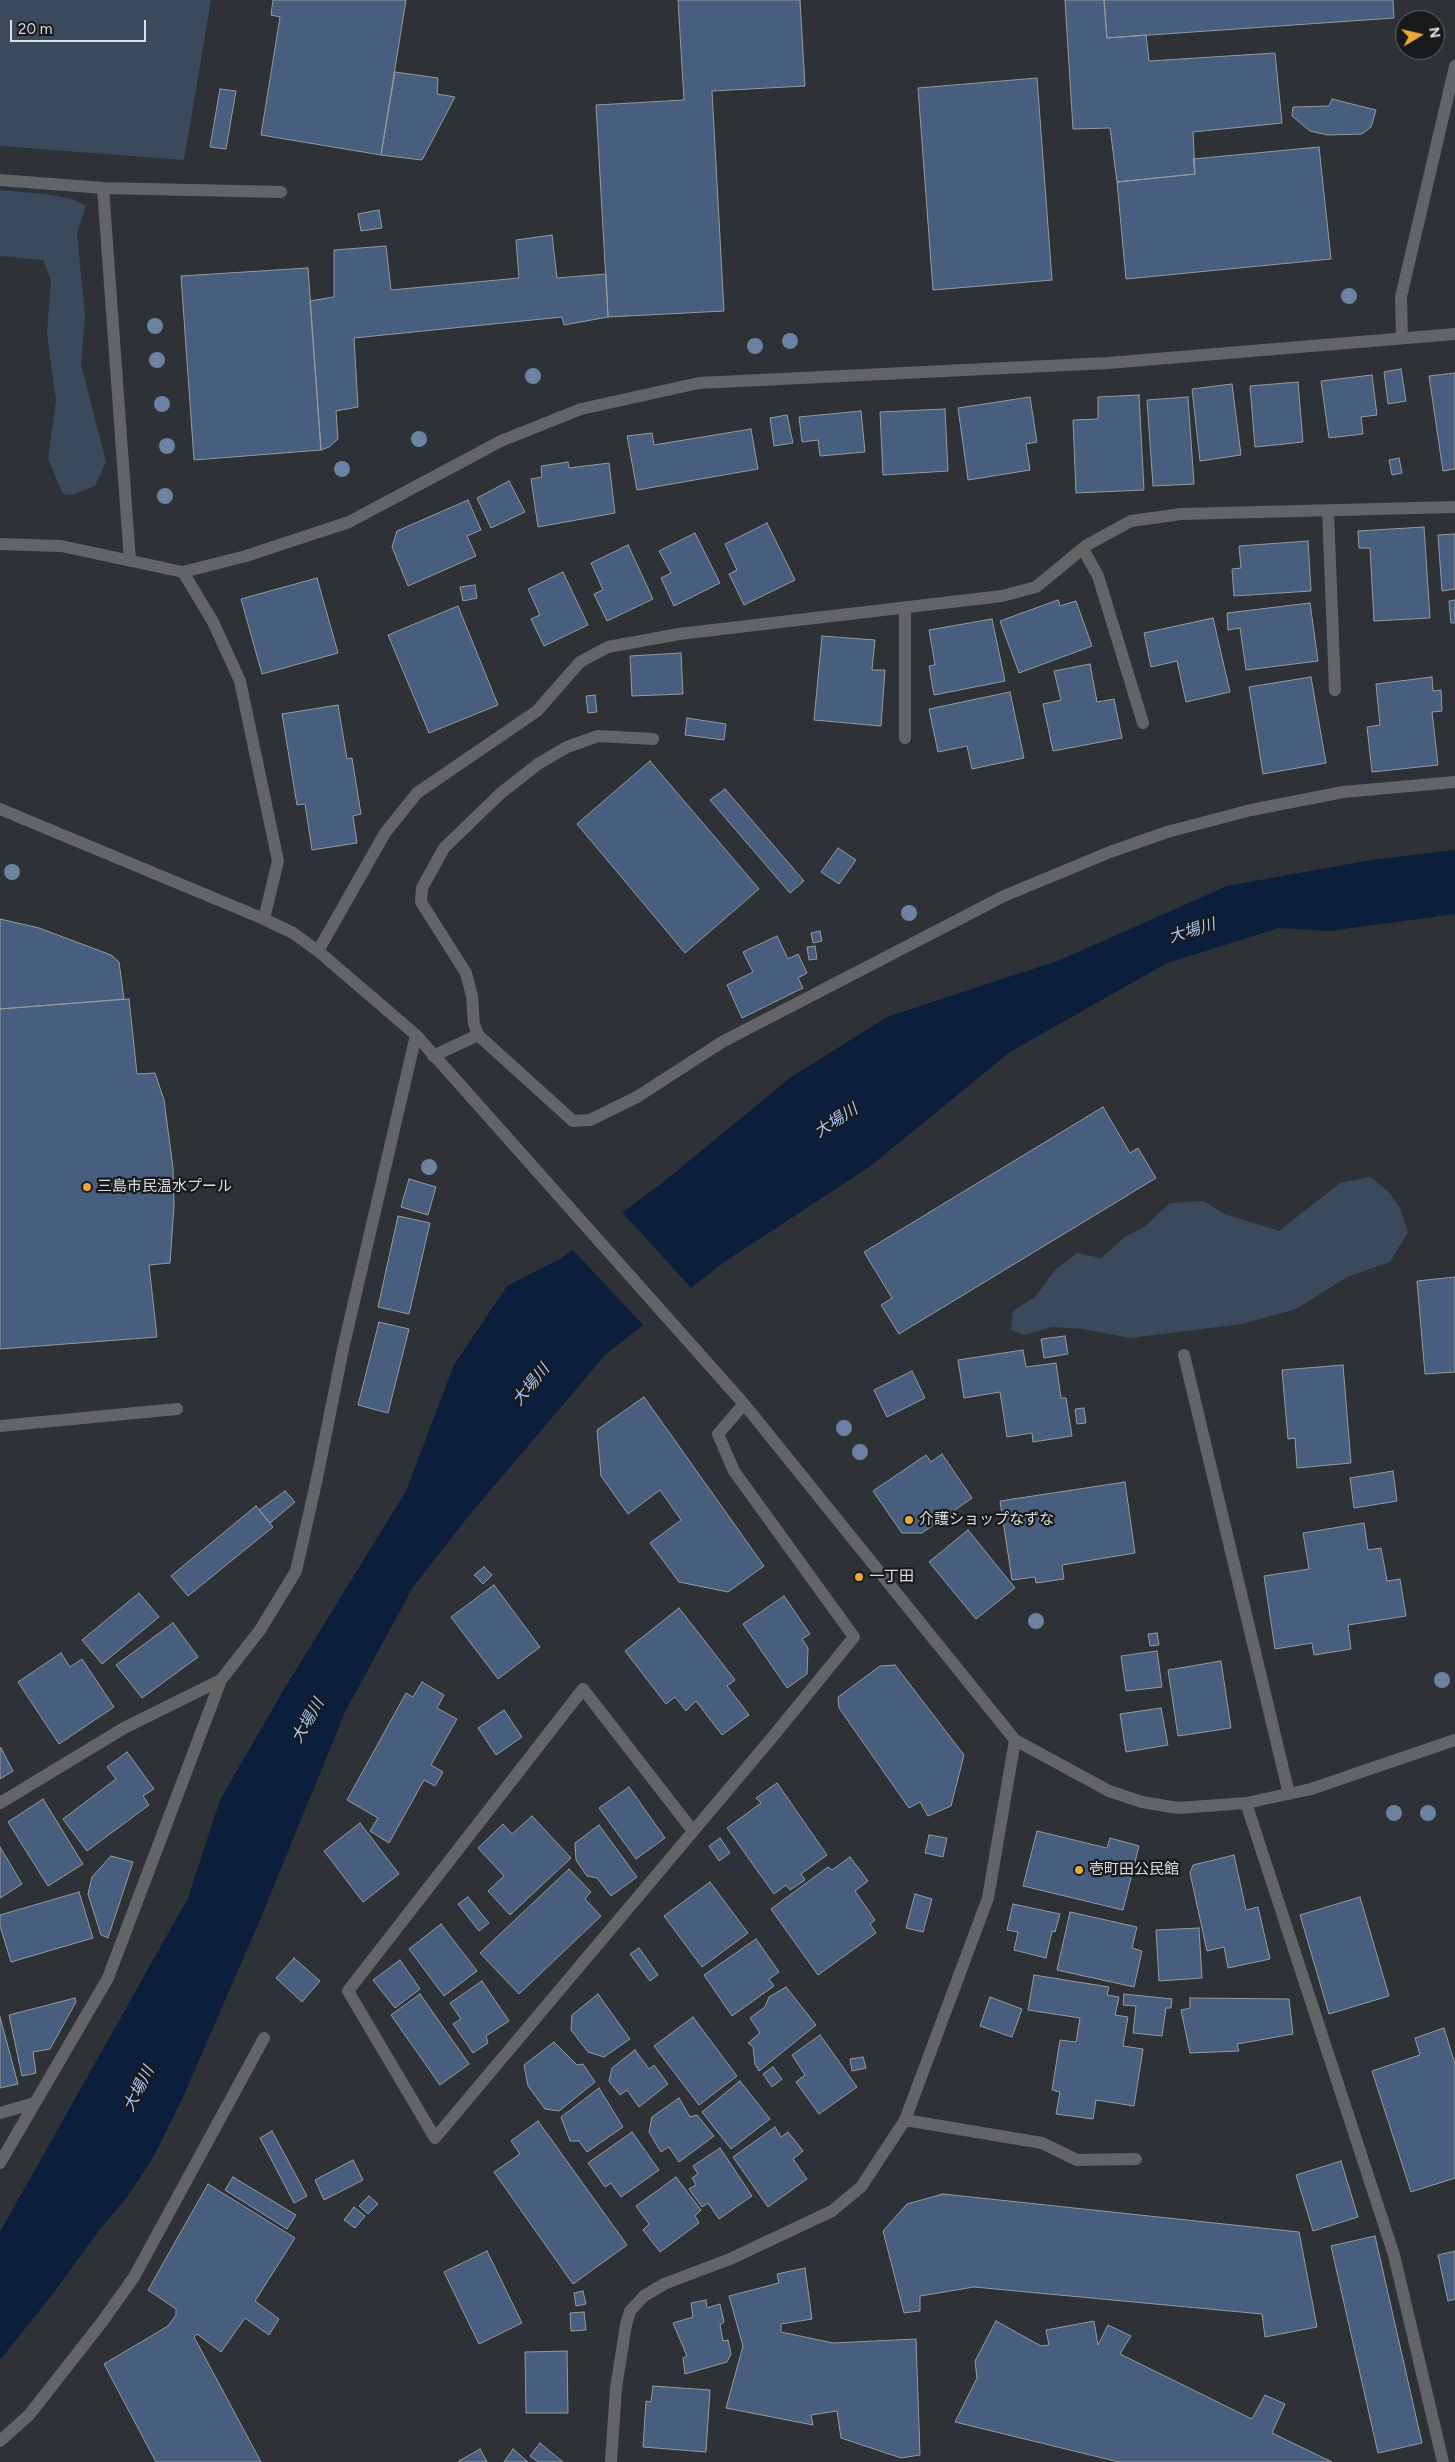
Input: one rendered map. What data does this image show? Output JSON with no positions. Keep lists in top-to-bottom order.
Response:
{
  "water": ["大場川"],
  "places": [
    "三島市民温水プール",
    "介護ショップなずな",
    "一丁田",
    "壱町田公民館"
  ],
  "scale_bar": "20 m",
  "north": "right"
}
